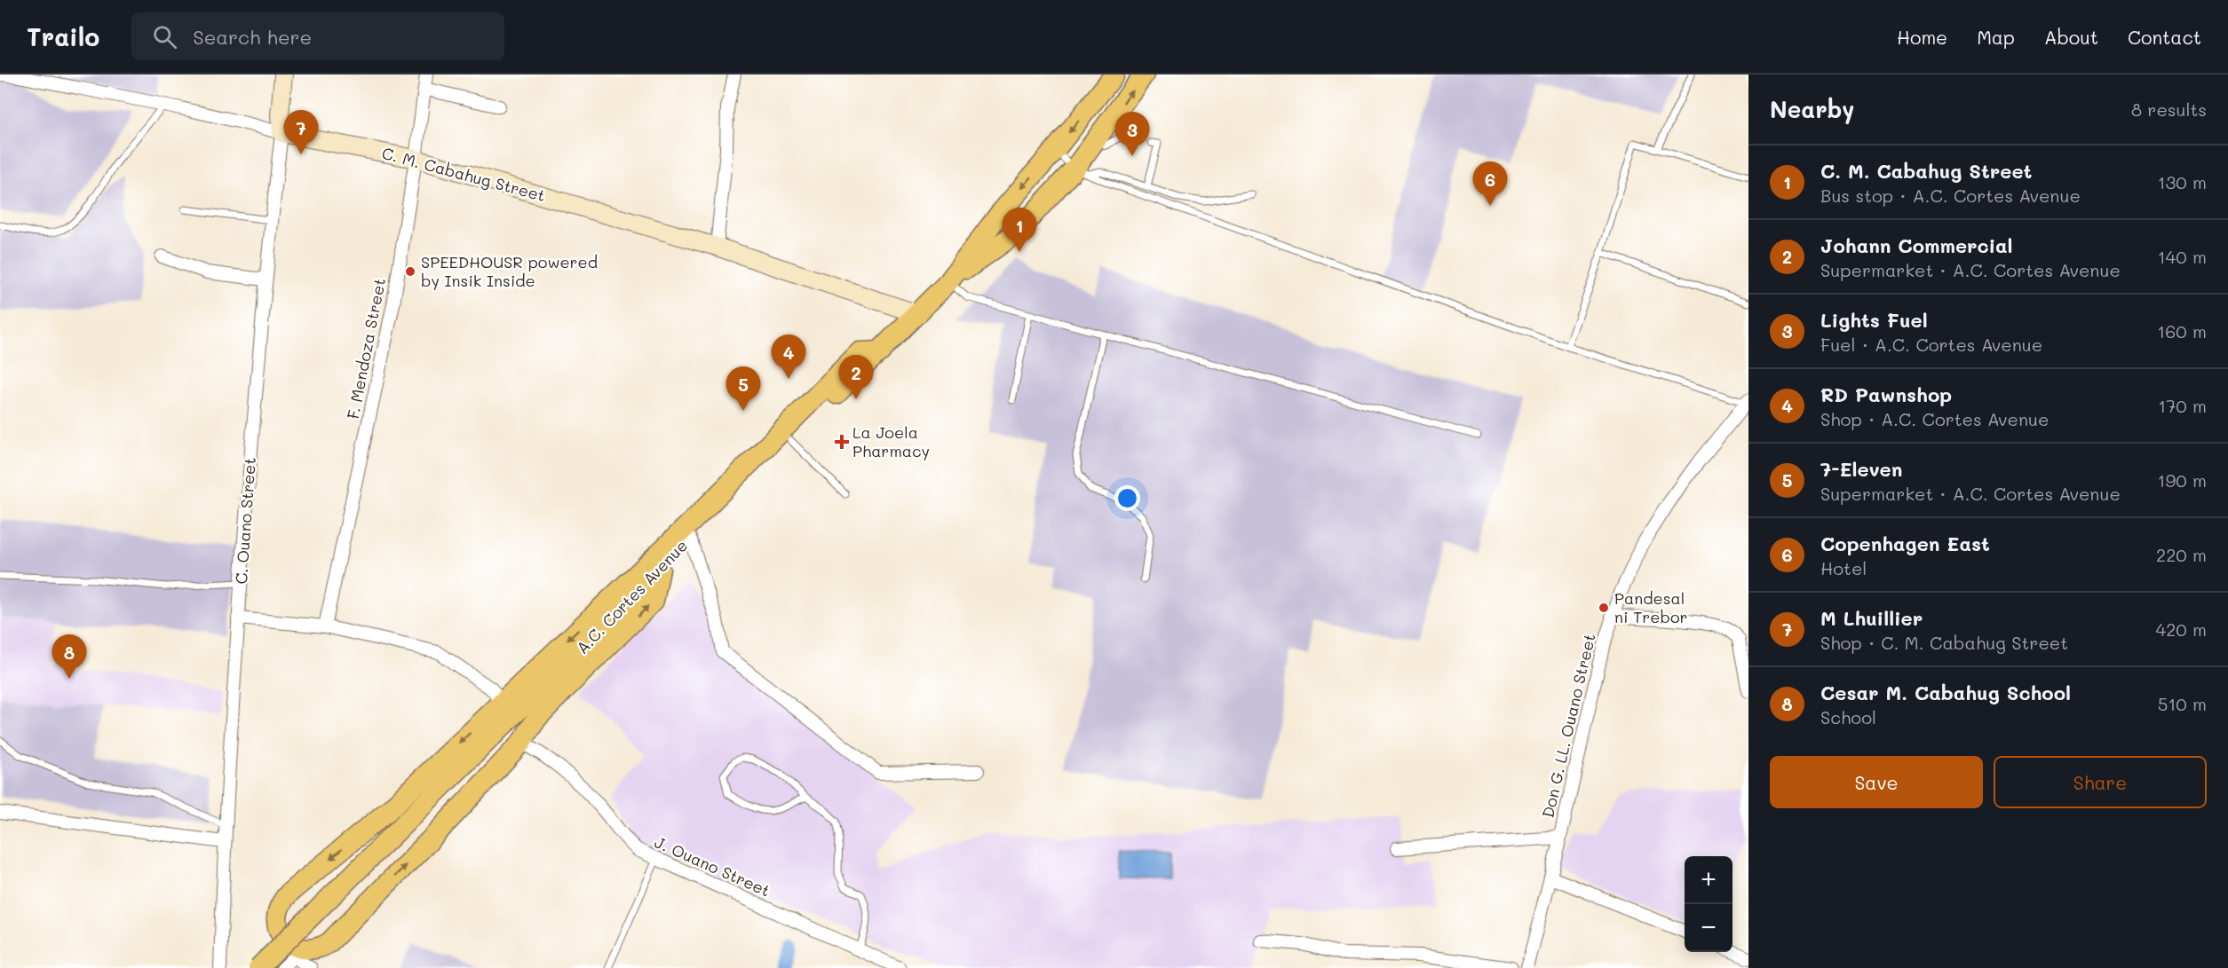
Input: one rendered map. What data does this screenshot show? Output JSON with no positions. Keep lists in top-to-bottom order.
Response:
{
  "streets": {
    "main road": ["A.C. Cortes Avenue"],
    "street": [
      "C. M. Cabahug Street",
      "F. Mendoza Street",
      "C. Ouano Street",
      "Don G. LL. Ouano Street",
      "J. Ouano Street"
    ]
  },
  "crossings": [
    ["C. M. Cabahug Street", "F. Mendoza Street"],
    ["C. M. Cabahug Street", "C. Ouano Street"],
    ["C. M. Cabahug Street", "A.C. Cortes Avenue"]
  ],
  "places": {
    "other": ["SPEEDHOUSR powered by Insik Inside", "Pandesal ni Trebor"],
    "health": ["La Joela Pharmacy"]
  },
  "page": {
    "header": "Trailo",
    "search": "Search here",
    "nav": [
      "Home",
      "Map",
      "About",
      "Contact"
    ],
    "heading": ["Nearby", "8 results"],
    "pins": [
      "7",
      "3",
      "6",
      "1",
      "4",
      "2",
      "5",
      "8"
    ],
    "list": [
      {
        "mark": "1",
        "name": "C. M. Cabahug Street",
        "note": "Bus stop · A.C. Cortes Avenue",
        "value": "130 m"
      },
      {
        "mark": "2",
        "name": "Johann Commercial",
        "note": "Supermarket · A.C. Cortes Avenue",
        "value": "140 m"
      },
      {
        "mark": "3",
        "name": "Lights Fuel",
        "note": "Fuel · A.C. Cortes Avenue",
        "value": "160 m"
      },
      {
        "mark": "4",
        "name": "RD Pawnshop",
        "note": "Shop · A.C. Cortes Avenue",
        "value": "170 m"
      },
      {
        "mark": "5",
        "name": "7-Eleven",
        "note": "Supermarket · A.C. Cortes Avenue",
        "value": "190 m"
      },
      {
        "mark": "6",
        "name": "Copenhagen East",
        "note": "Hotel",
        "value": "220 m"
      },
      {
        "mark": "7",
        "name": "M Lhuillier",
        "note": "Shop · C. M. Cabahug Street",
        "value": "420 m"
      },
      {
        "mark": "8",
        "name": "Cesar M. Cabahug School",
        "note": "School",
        "value": "510 m"
      }
    ],
    "buttons": ["Save", "Share"],
    "map_buttons": ["+", "−"]
  }
}
